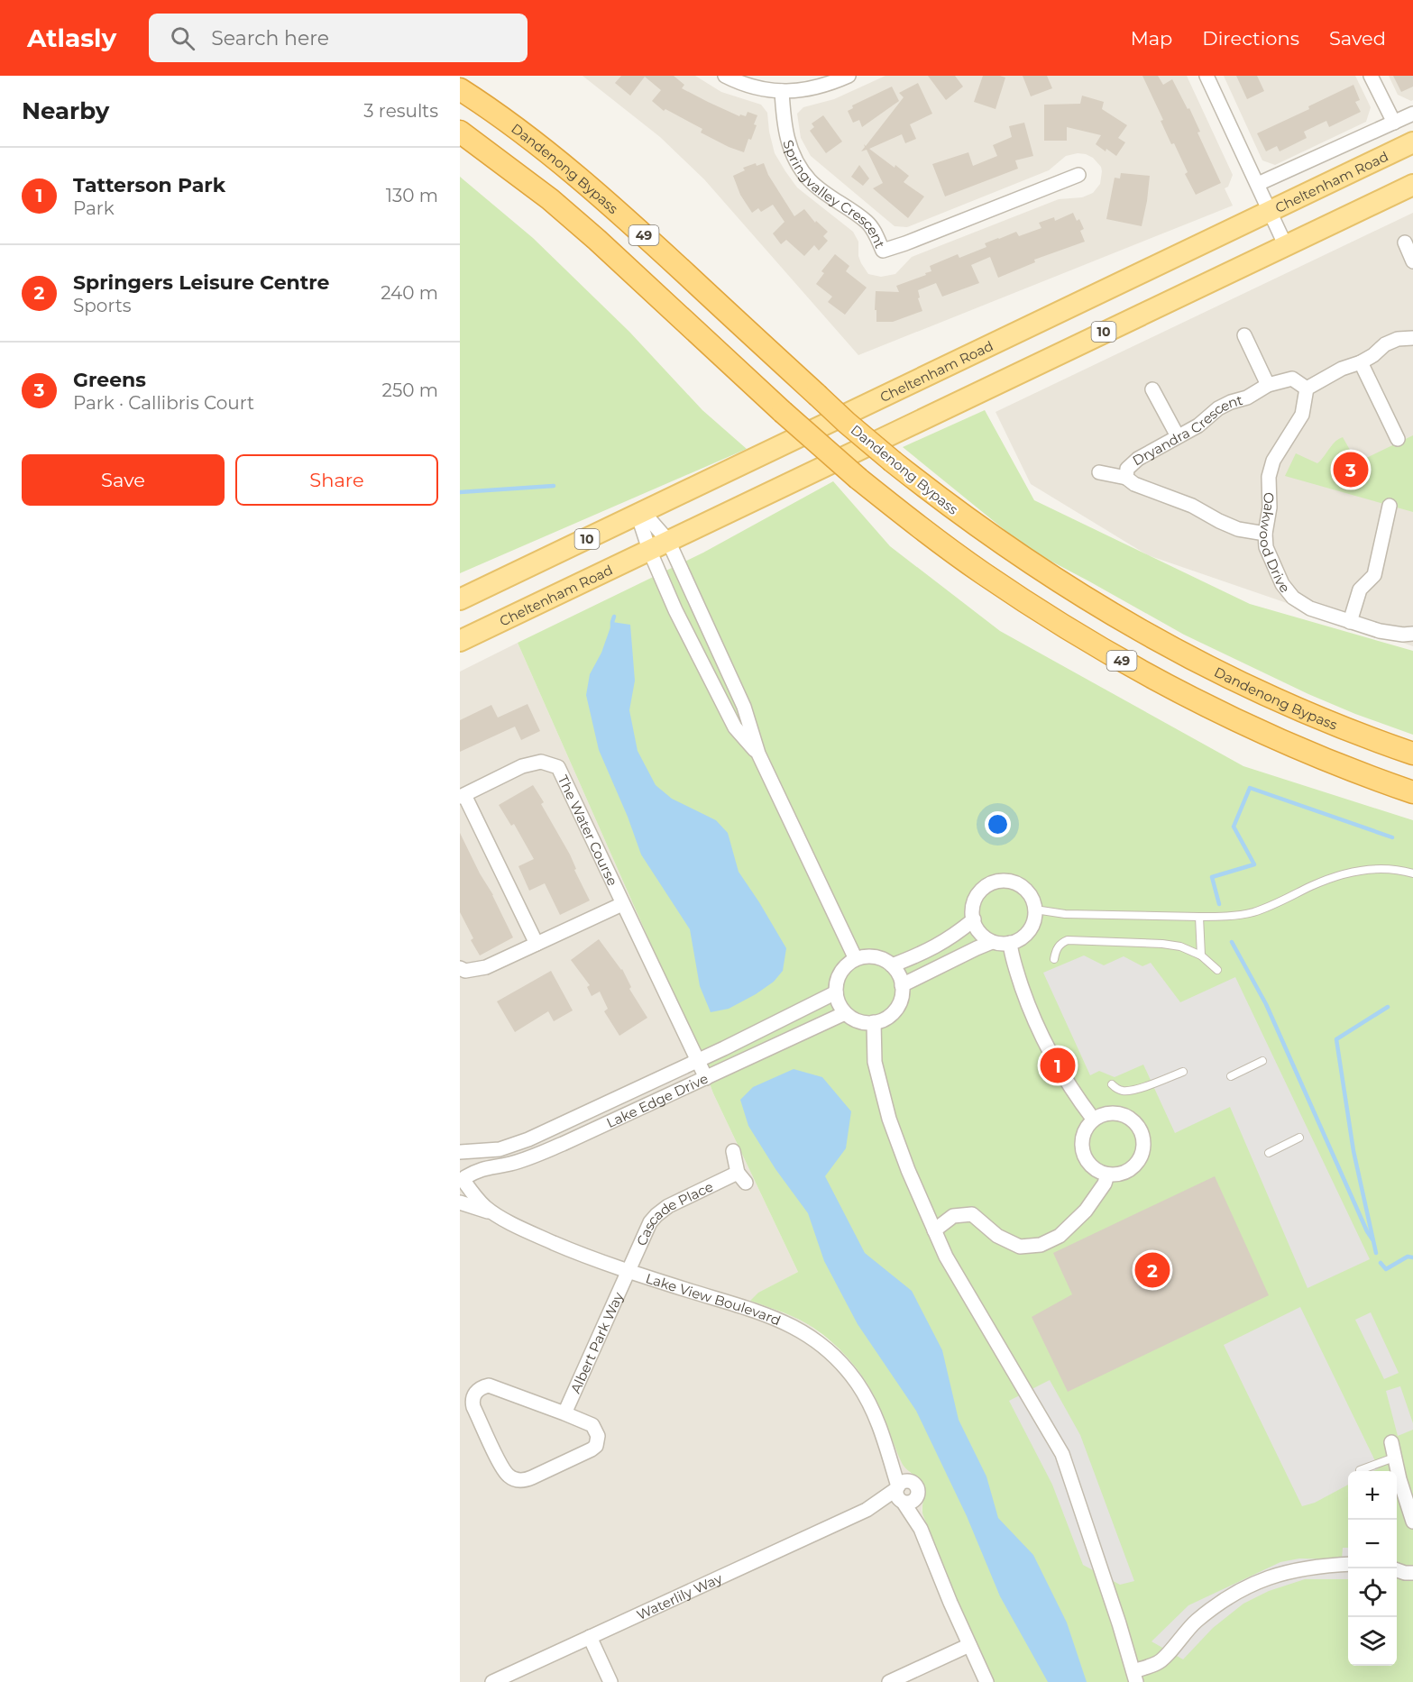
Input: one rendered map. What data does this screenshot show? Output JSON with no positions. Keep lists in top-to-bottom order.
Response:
{
  "streets": {
    "highway": ["Dandenong Bypass", "49"],
    "main road": ["Cheltenham Road", "10"],
    "street": [
      "Springvalley Crescent",
      "Dryandra Crescent",
      "Oakwood Drive",
      "The Water Course",
      "Lake Edge Drive",
      "Cascade Place",
      "Lake View Boulevard",
      "Albert Park Way",
      "Waterlily Way"
    ]
  },
  "crossings": [
    ["Dryandra Crescent", "Oakwood Drive"],
    ["The Water Course", "Lake Edge Drive"],
    ["Lake Edge Drive", "Lake View Boulevard"],
    ["Cascade Place", "Lake View Boulevard"],
    ["Cascade Place", "Albert Park Way"],
    ["Lake View Boulevard", "Albert Park Way"],
    ["Lake View Boulevard", "Waterlily Way"]
  ],
  "page": {
    "header": "Atlasly",
    "search": "Search here",
    "nav": ["Map", "Directions", "Saved"],
    "heading": ["Nearby", "3 results"],
    "list": [
      {
        "mark": "1",
        "name": "Tatterson Park",
        "note": "Park",
        "value": "130 m"
      },
      {
        "mark": "2",
        "name": "Springers Leisure Centre",
        "note": "Sports",
        "value": "240 m"
      },
      {
        "mark": "3",
        "name": "Greens",
        "note": "Park · Callibris Court",
        "value": "250 m"
      }
    ],
    "buttons": ["Save", "Share"],
    "pins": ["3", "1", "2"],
    "map_buttons": ["+", "−"]
  }
}
